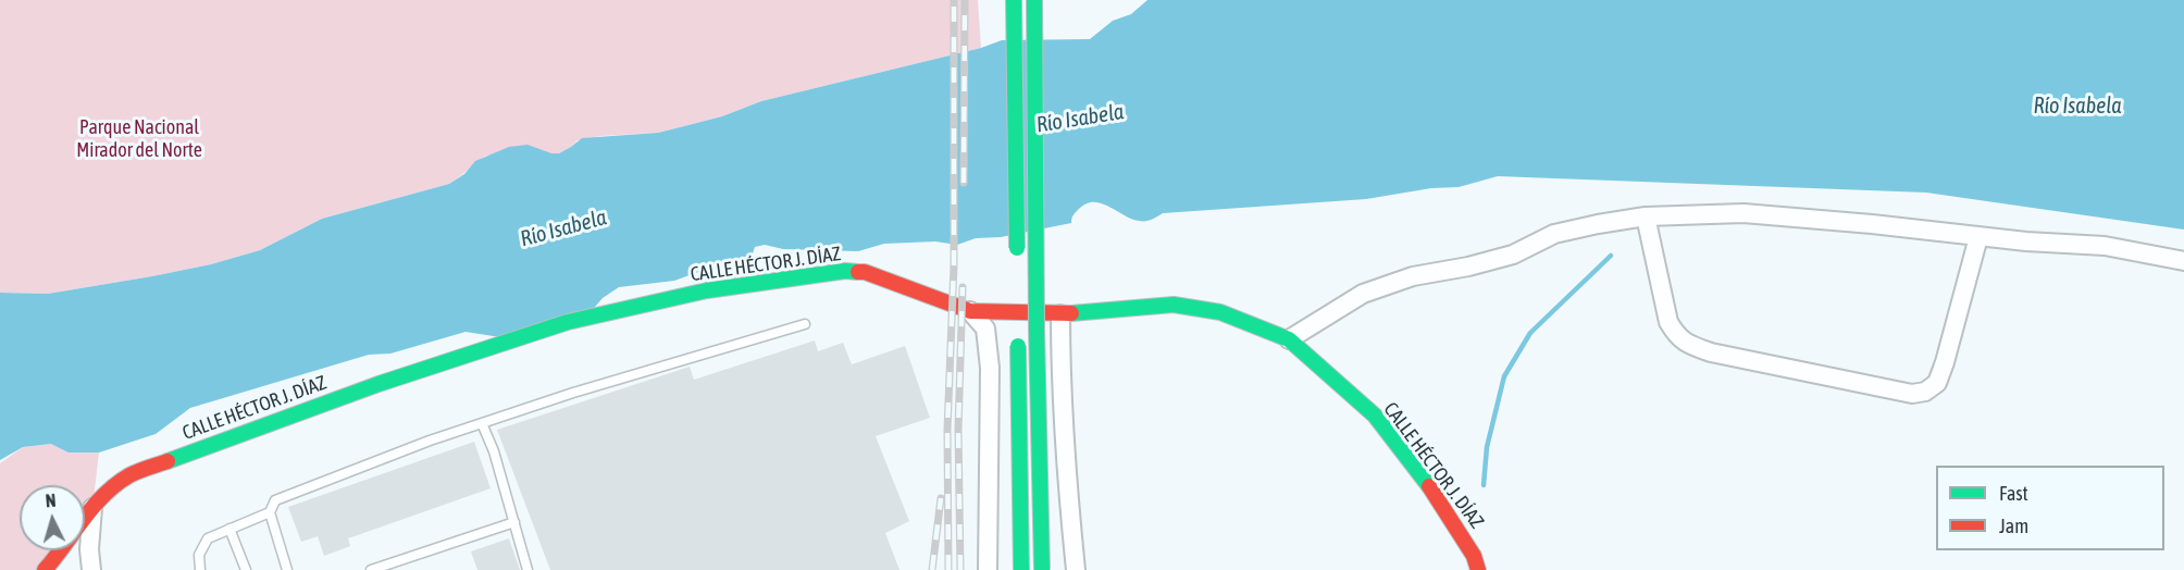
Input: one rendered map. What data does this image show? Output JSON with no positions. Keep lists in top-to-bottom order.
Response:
{
  "streets": {
    "street": ["CALLE HÉCTOR J. DÍAZ"]
  },
  "water": ["Río Isabela"],
  "parks": ["Parque Nacional Mirador del Norte"],
  "legend": ["Fast", "Jam"],
  "north": "top"
}
